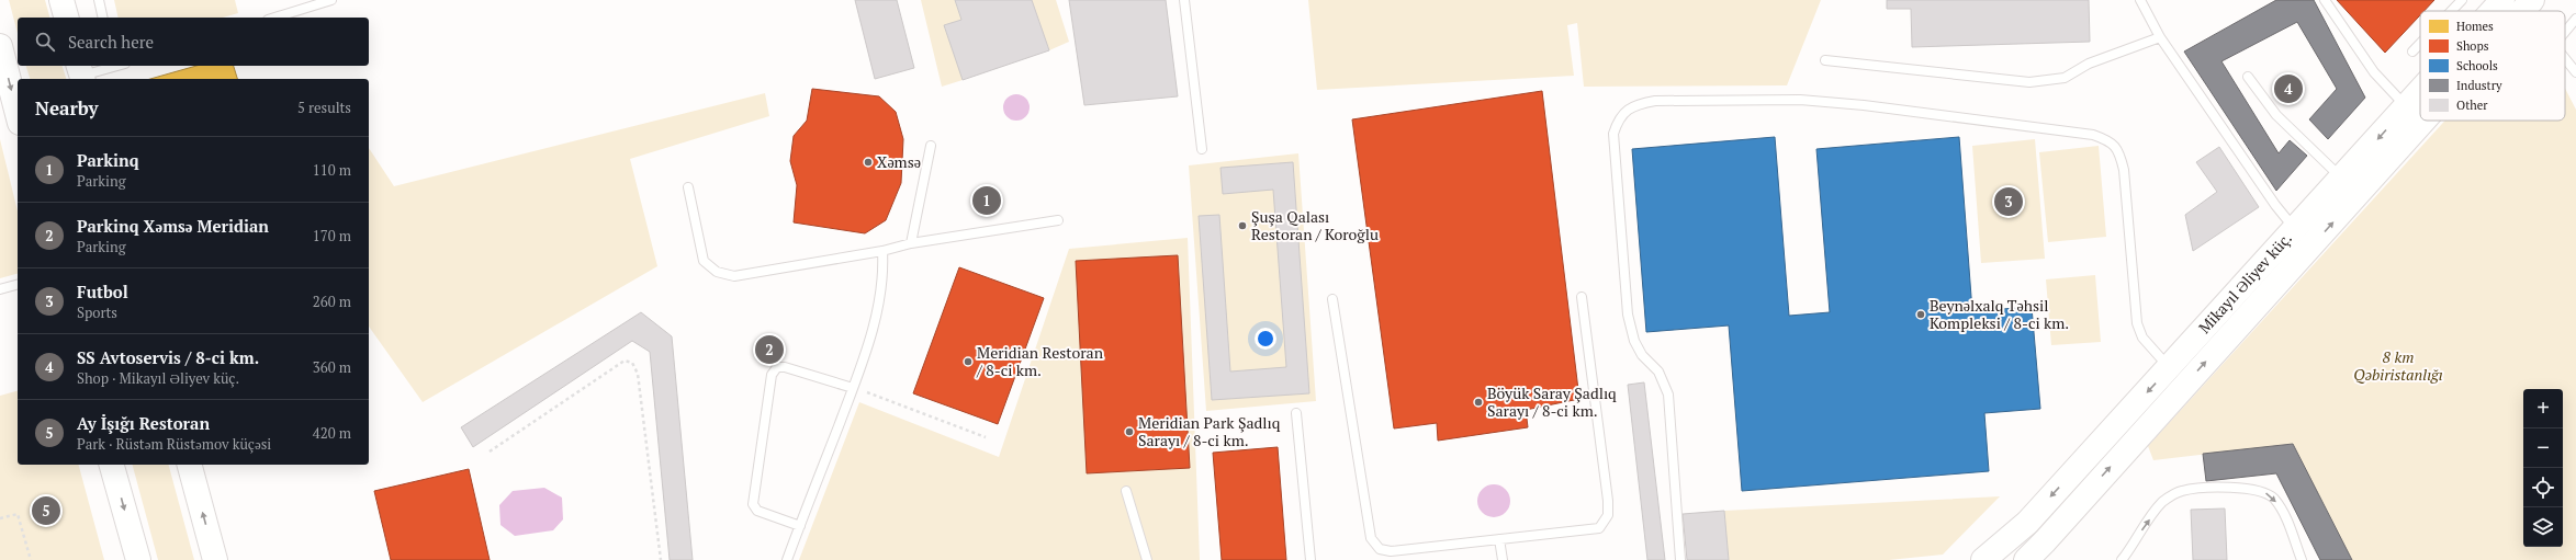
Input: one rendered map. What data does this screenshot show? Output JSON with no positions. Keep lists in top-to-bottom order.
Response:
{
  "streets": {
    "main road": ["Mikayıl Əliyev küç."]
  },
  "parks": ["8 km Qəbiristanlığı"],
  "places": [
    "Xəmsə",
    "Şuşa Qalası Restoran / Koroğlu",
    "Beynəlxalq Təhsil Kompleksi / 8-ci km.",
    "Meridian Restoran / 8-ci km.",
    "Böyük Saray Şadlıq Sarayı / 8-ci km.",
    "Meridian Park Şadlıq Sarayı / 8-ci km."
  ],
  "legend": [
    "Homes",
    "Shops",
    "Schools",
    "Industry",
    "Other"
  ],
  "page": {
    "search": "Search here",
    "pins": [
      "4",
      "1",
      "3",
      "2",
      "5"
    ],
    "heading": ["Nearby", "5 results"],
    "list": [
      {
        "mark": "1",
        "name": "Parkinq",
        "note": "Parking",
        "value": "110 m"
      },
      {
        "mark": "2",
        "name": "Parkinq Xəmsə Meridian",
        "note": "Parking",
        "value": "170 m"
      },
      {
        "mark": "3",
        "name": "Futbol",
        "note": "Sports",
        "value": "260 m"
      },
      {
        "mark": "4",
        "name": "SS Avtoservis / 8-ci km.",
        "note": "Shop · Mikayıl Əliyev küç.",
        "value": "360 m"
      },
      {
        "mark": "5",
        "name": "Ay İşığı Restoran",
        "note": "Park · Rüstəm Rüstəmov küçəsi",
        "value": "420 m"
      }
    ],
    "map_buttons": ["+", "−"]
  }
}
